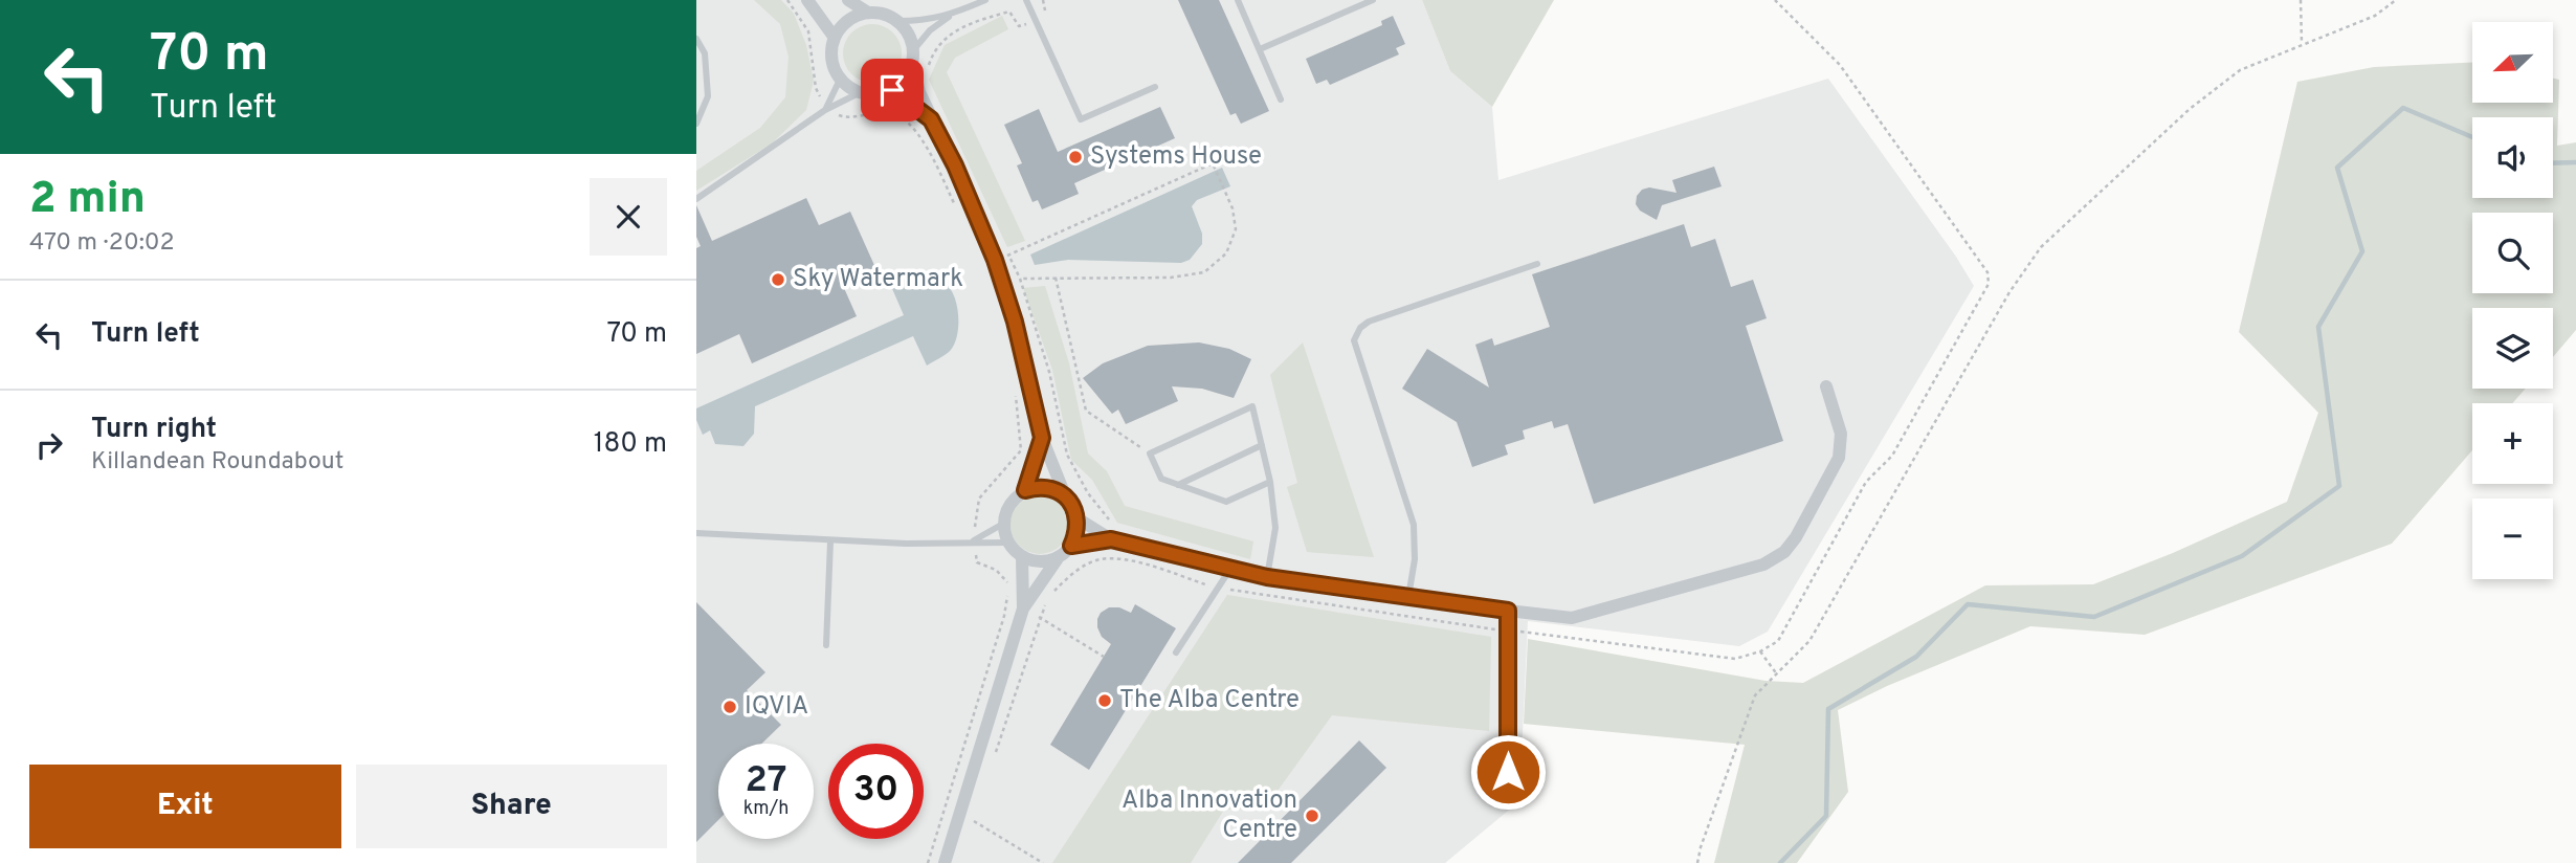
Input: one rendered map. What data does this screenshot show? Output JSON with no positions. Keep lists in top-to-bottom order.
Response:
{
  "places": [
    "Systems House",
    "Sky Watermark",
    "The Alba Centre",
    "IQVIA",
    "Alba Innovation Centre"
  ],
  "north": "bottom left",
  "page": {
    "turn": ["70 m", "Turn left"],
    "map_buttons": ["+", "−"],
    "heading": ["2 min", "470 m · 20:02"],
    "list": [
      {
        "name": "Turn left",
        "value": "70 m"
      },
      {
        "name": "Turn right",
        "note": "Killandean Roundabout",
        "value": "180 m"
      }
    ],
    "speed": "27 km/h",
    "limit": "30",
    "buttons": ["Exit", "Share"]
  }
}
